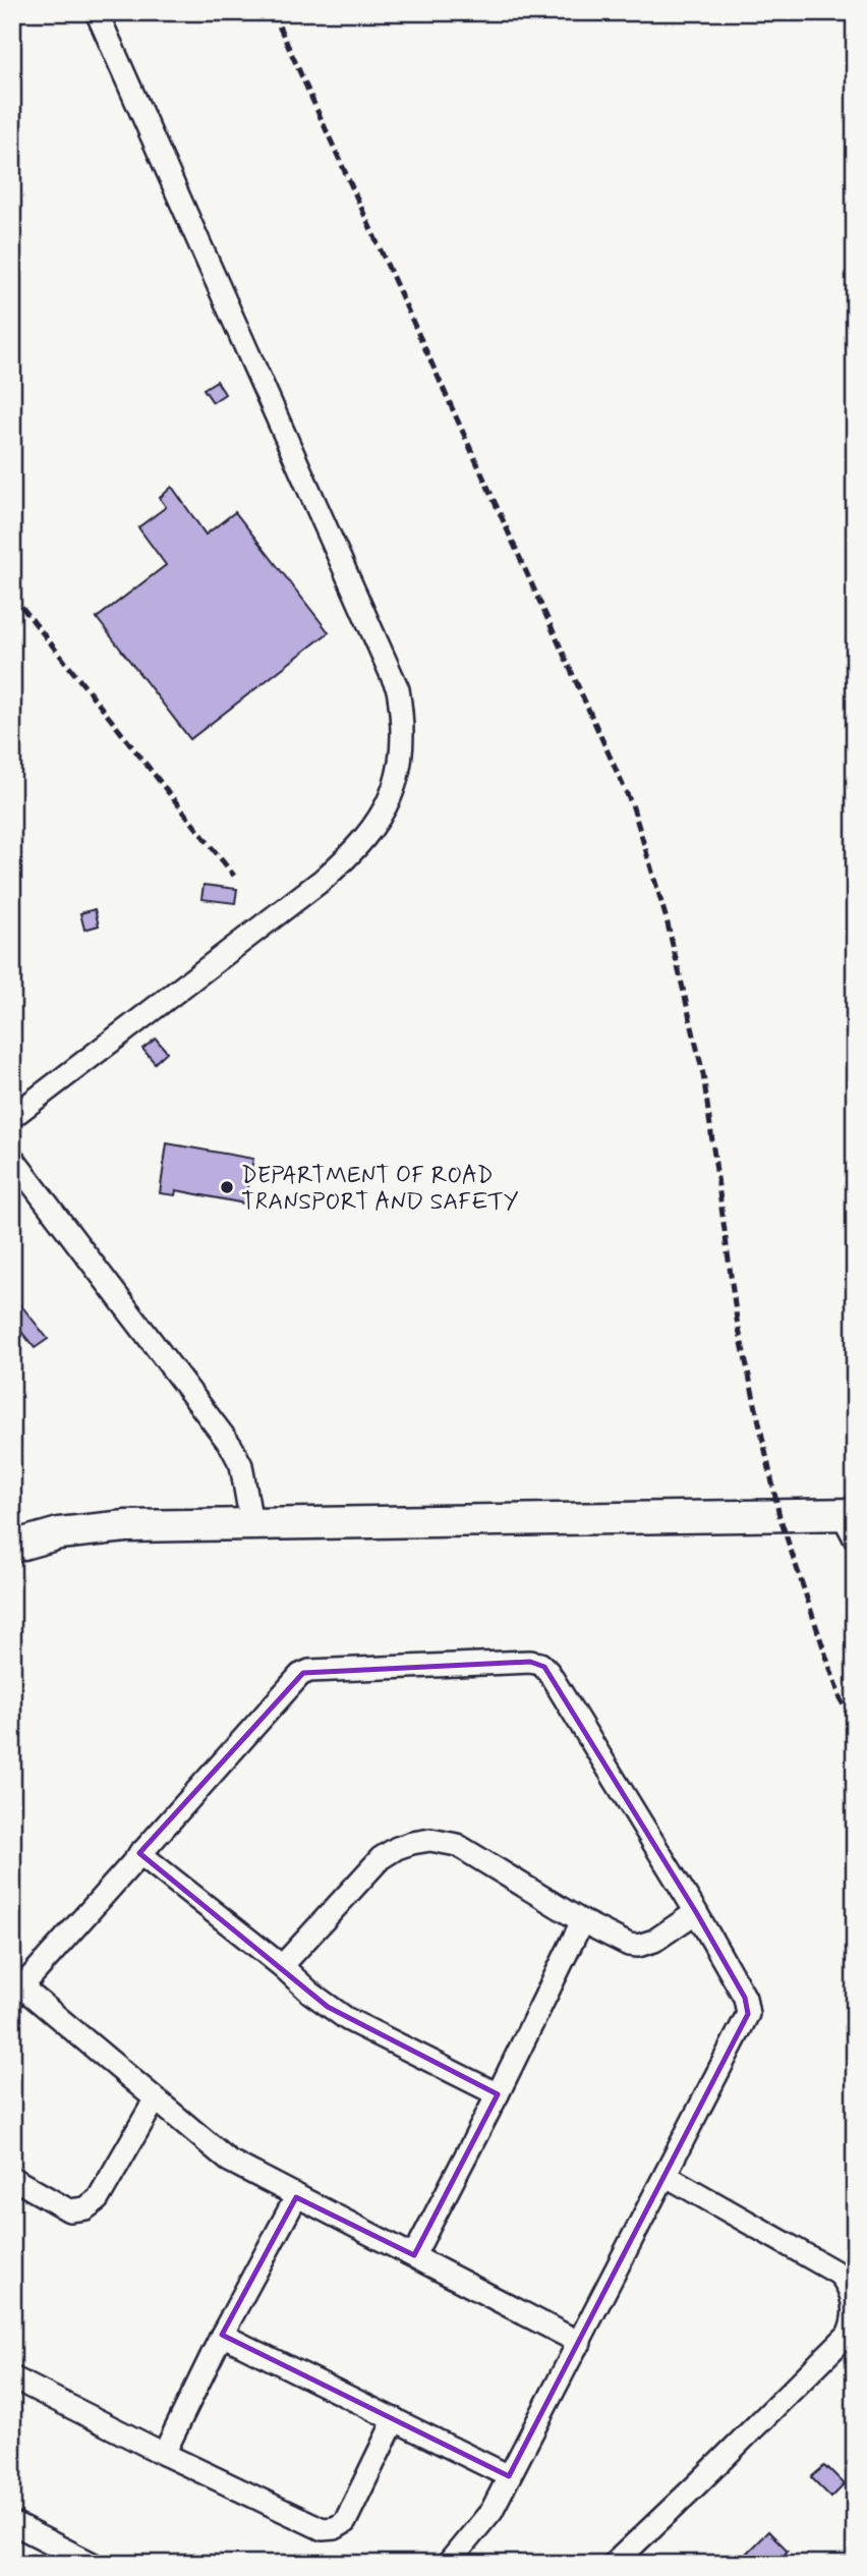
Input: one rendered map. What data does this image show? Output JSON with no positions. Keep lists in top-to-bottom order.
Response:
{
  "places": ["DEPARTMENT OF ROAD TRANSPORT AND SAFETY"]
}
